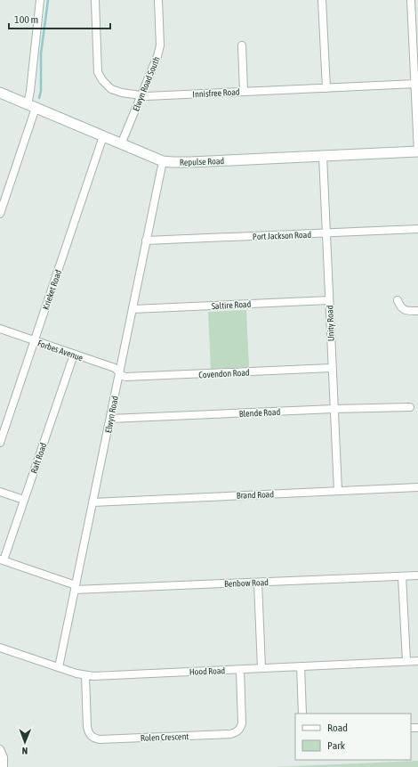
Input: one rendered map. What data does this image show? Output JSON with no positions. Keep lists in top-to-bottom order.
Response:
{
  "streets": {
    "street": [
      "Elwyn Road South",
      "Innisfree Road",
      "Repulse Road",
      "Port Jackson Road",
      "Krieket Road",
      "Saltire Road",
      "Unity Road",
      "Forbes Avenue",
      "Covendon Road",
      "Blende Road",
      "Elwyn Road",
      "Raft Road",
      "Brand Road",
      "Benbow Road",
      "Hood Road",
      "Rolen Crescent"
    ]
  },
  "crossings": [
    ["Elwyn Road South", "Innisfree Road"],
    ["Elwyn Road South", "Repulse Road"],
    ["Repulse Road", "Krieket Road"],
    ["Repulse Road", "Unity Road"],
    ["Repulse Road", "Elwyn Road"],
    ["Port Jackson Road", "Unity Road"],
    ["Port Jackson Road", "Elwyn Road"],
    ["Krieket Road", "Forbes Avenue"],
    ["Saltire Road", "Unity Road"],
    ["Saltire Road", "Elwyn Road"],
    ["Unity Road", "Covendon Road"],
    ["Unity Road", "Blende Road"],
    ["Unity Road", "Brand Road"],
    ["Forbes Avenue", "Covendon Road"],
    ["Forbes Avenue", "Elwyn Road"],
    ["Forbes Avenue", "Raft Road"],
    ["Covendon Road", "Elwyn Road"],
    ["Blende Road", "Elwyn Road"],
    ["Elwyn Road", "Brand Road"],
    ["Elwyn Road", "Benbow Road"],
    ["Elwyn Road", "Hood Road"],
    ["Raft Road", "Benbow Road"],
    ["Hood Road", "Rolen Crescent"]
  ],
  "legend": ["Road", "Park"],
  "scale_bar": "100 m",
  "north": "bottom"
}
